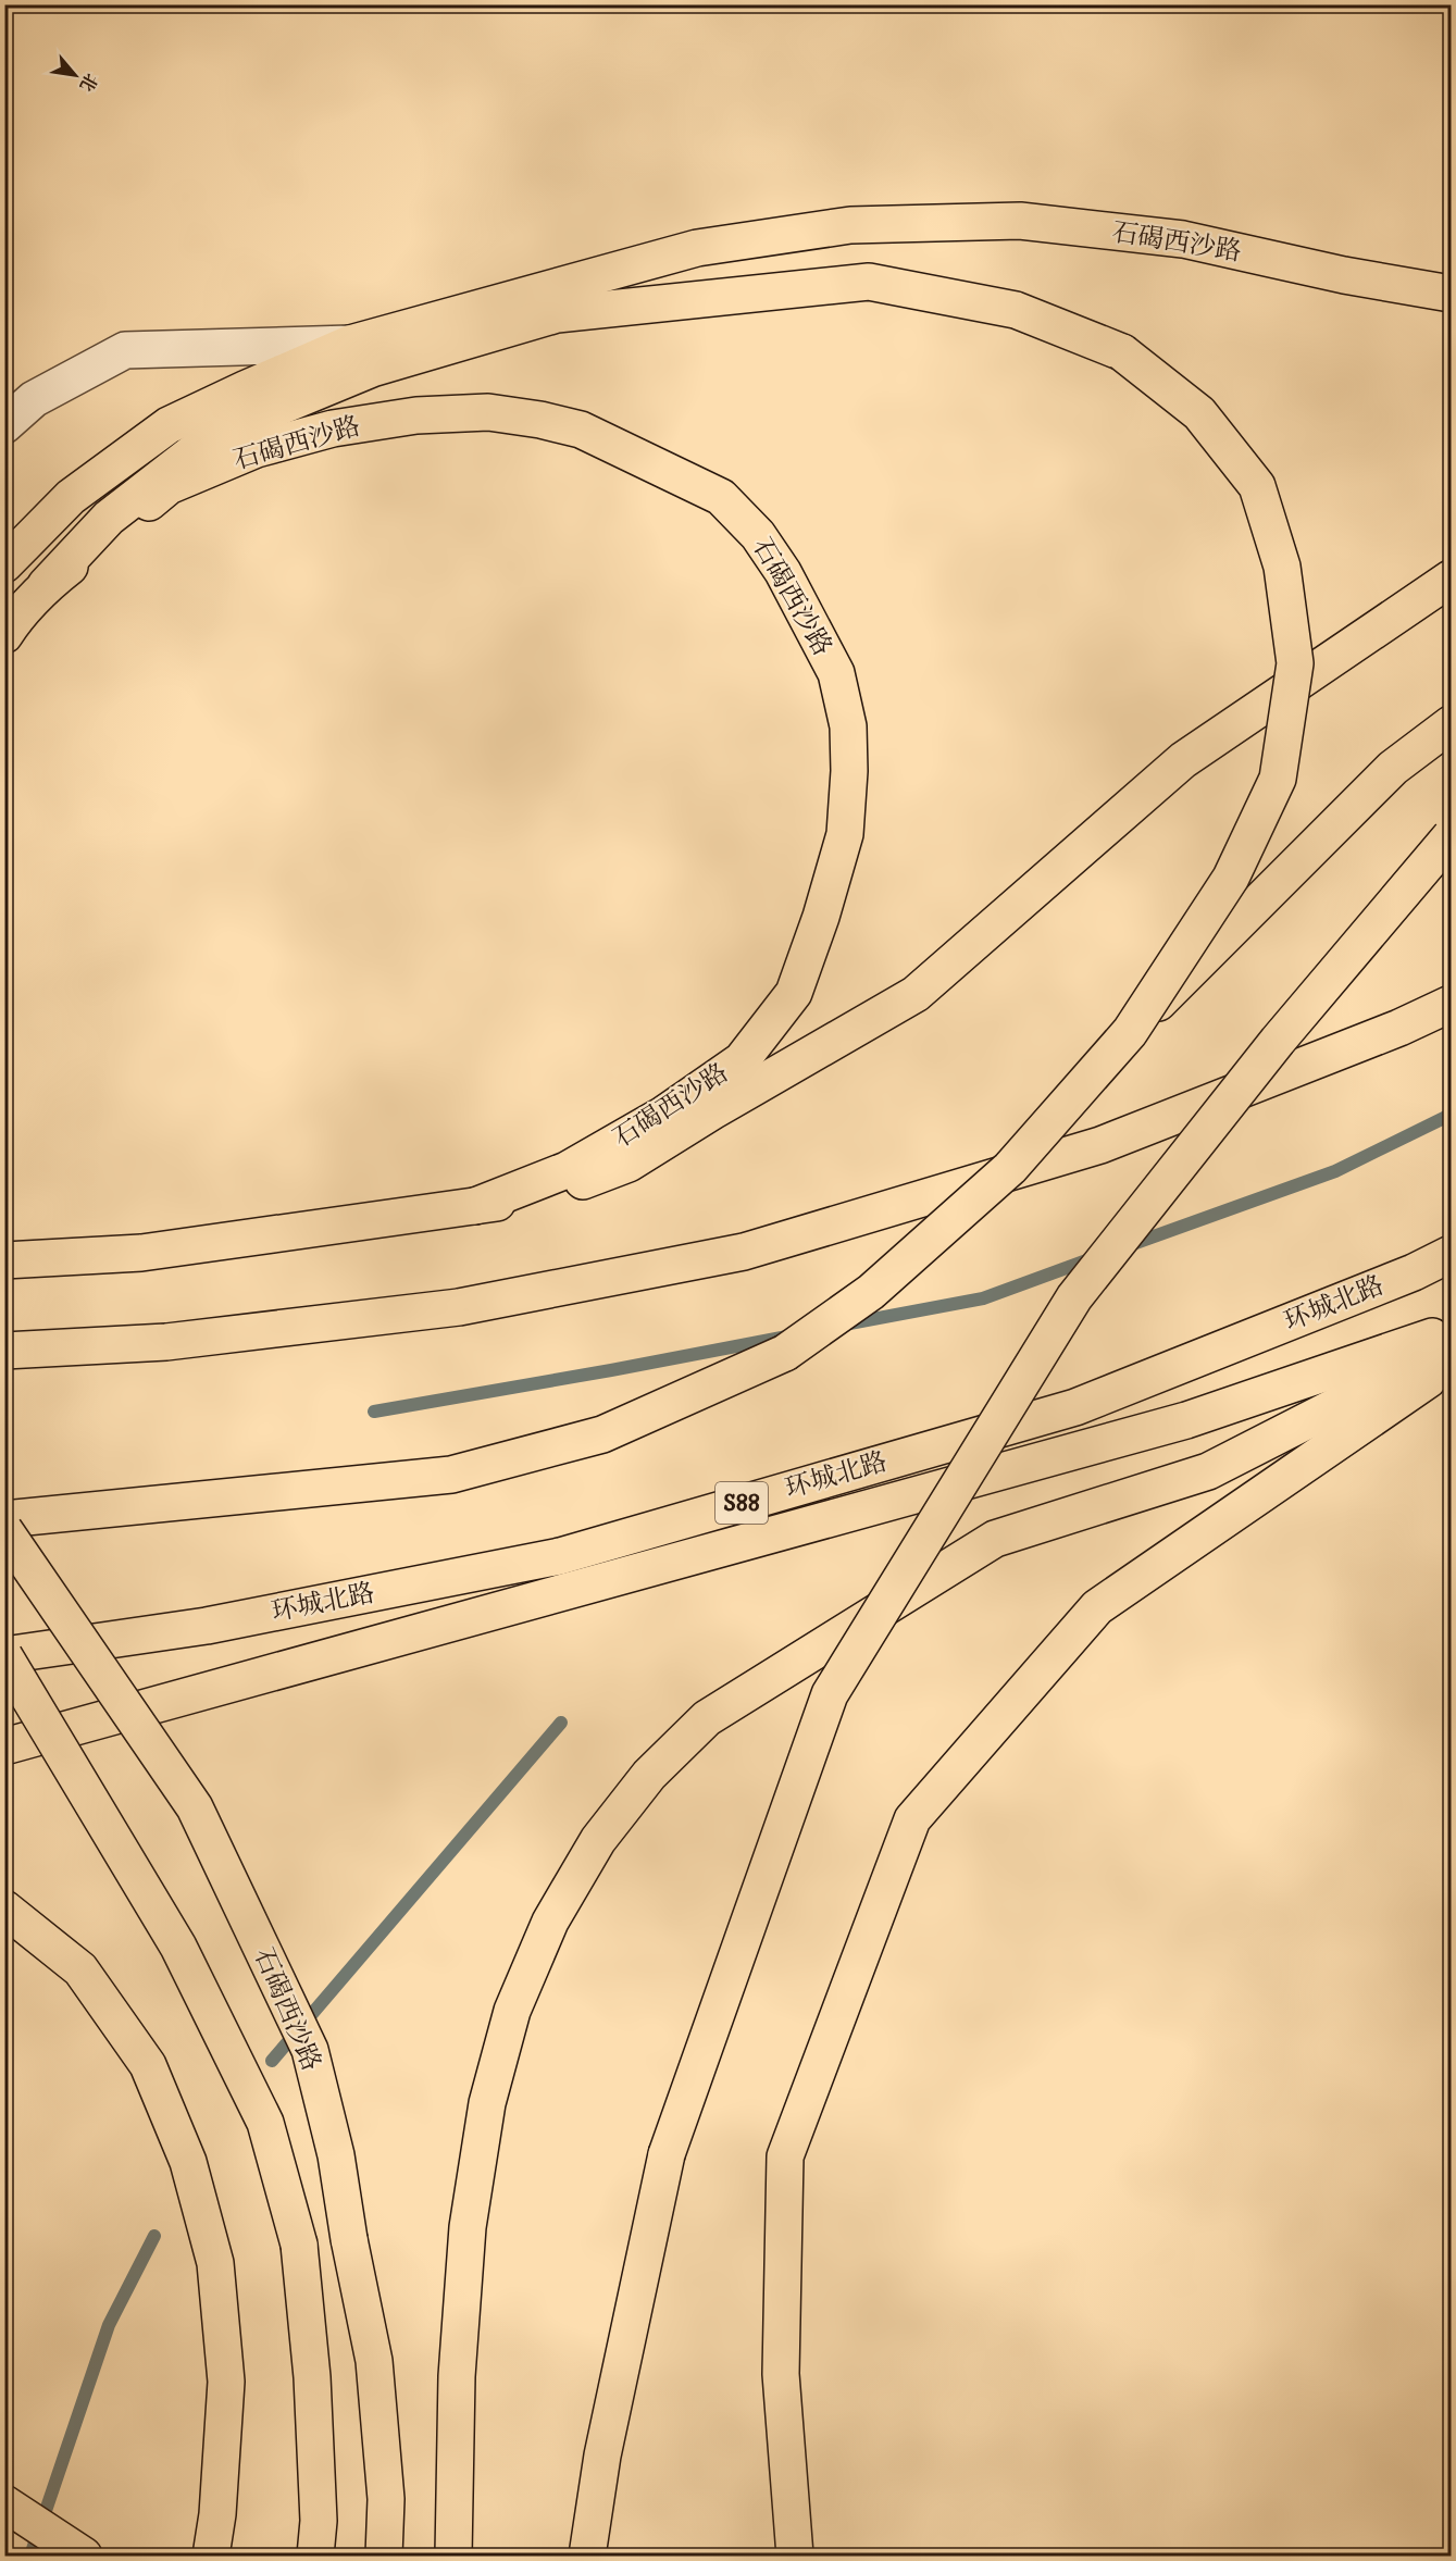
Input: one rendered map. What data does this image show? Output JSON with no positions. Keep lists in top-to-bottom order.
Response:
{
  "streets": {
    "main road": ["石碣西沙路", "环城北路", "S88"]
  },
  "north": "bottom right"
}
